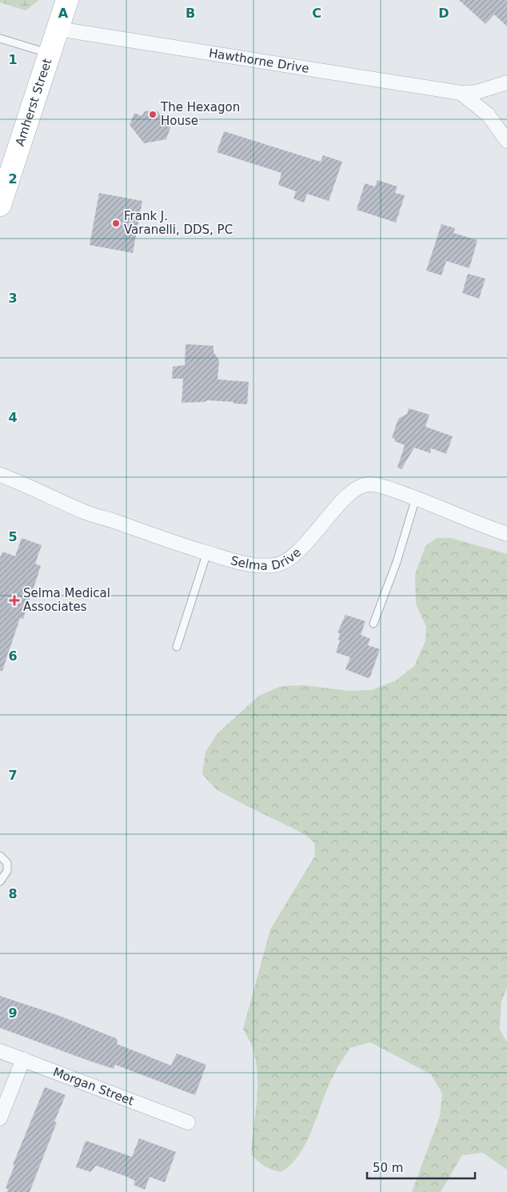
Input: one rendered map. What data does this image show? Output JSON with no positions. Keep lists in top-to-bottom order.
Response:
{
  "streets": {
    "main road": ["Amherst Street"],
    "street": ["Hawthorne Drive", "Selma Drive", "Morgan Street"]
  },
  "crossings": [
    ["Hawthorne Drive", "Amherst Street"]
  ],
  "places": {
    "other": ["The Hexagon House", "Frank J. Varanelli, DDS, PC"],
    "health": ["Selma Medical Associates"]
  },
  "scale_bar": "50 m",
  "grid": {
    "columns": [
      "A",
      "B",
      "C",
      "D"
    ],
    "rows": [
      "1",
      "2",
      "3",
      "4",
      "5",
      "6",
      "7",
      "8",
      "9"
    ]
  }
}
